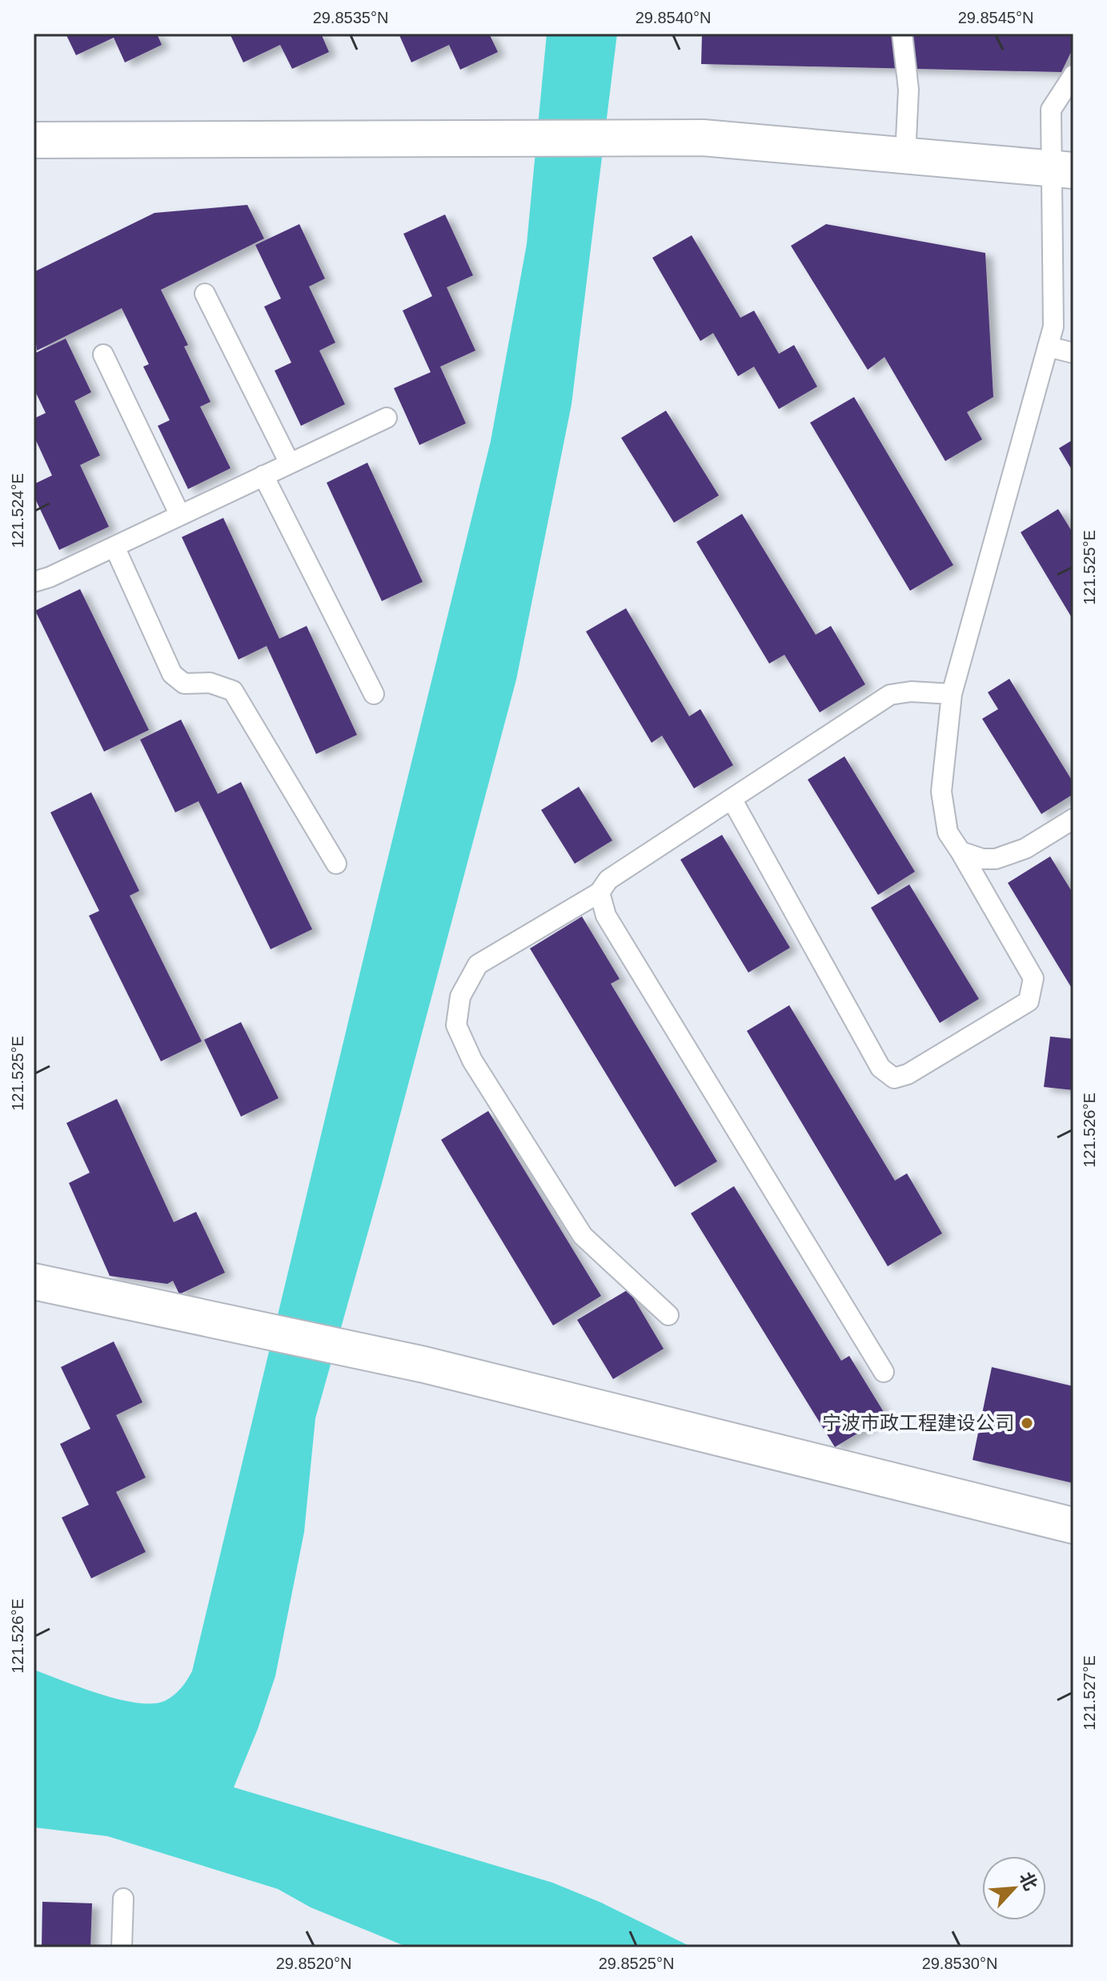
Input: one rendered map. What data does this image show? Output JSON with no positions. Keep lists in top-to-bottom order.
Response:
{
  "places": ["宁波市政工程建设公司"],
  "north": "top right",
  "coordinates": [
    "29.8535°N",
    "29.8540°N",
    "29.8545°N",
    "121.524°E",
    "121.525°E",
    "121.526°E",
    "121.527°E",
    "29.8520°N",
    "29.8525°N",
    "29.8530°N"
  ]
}
